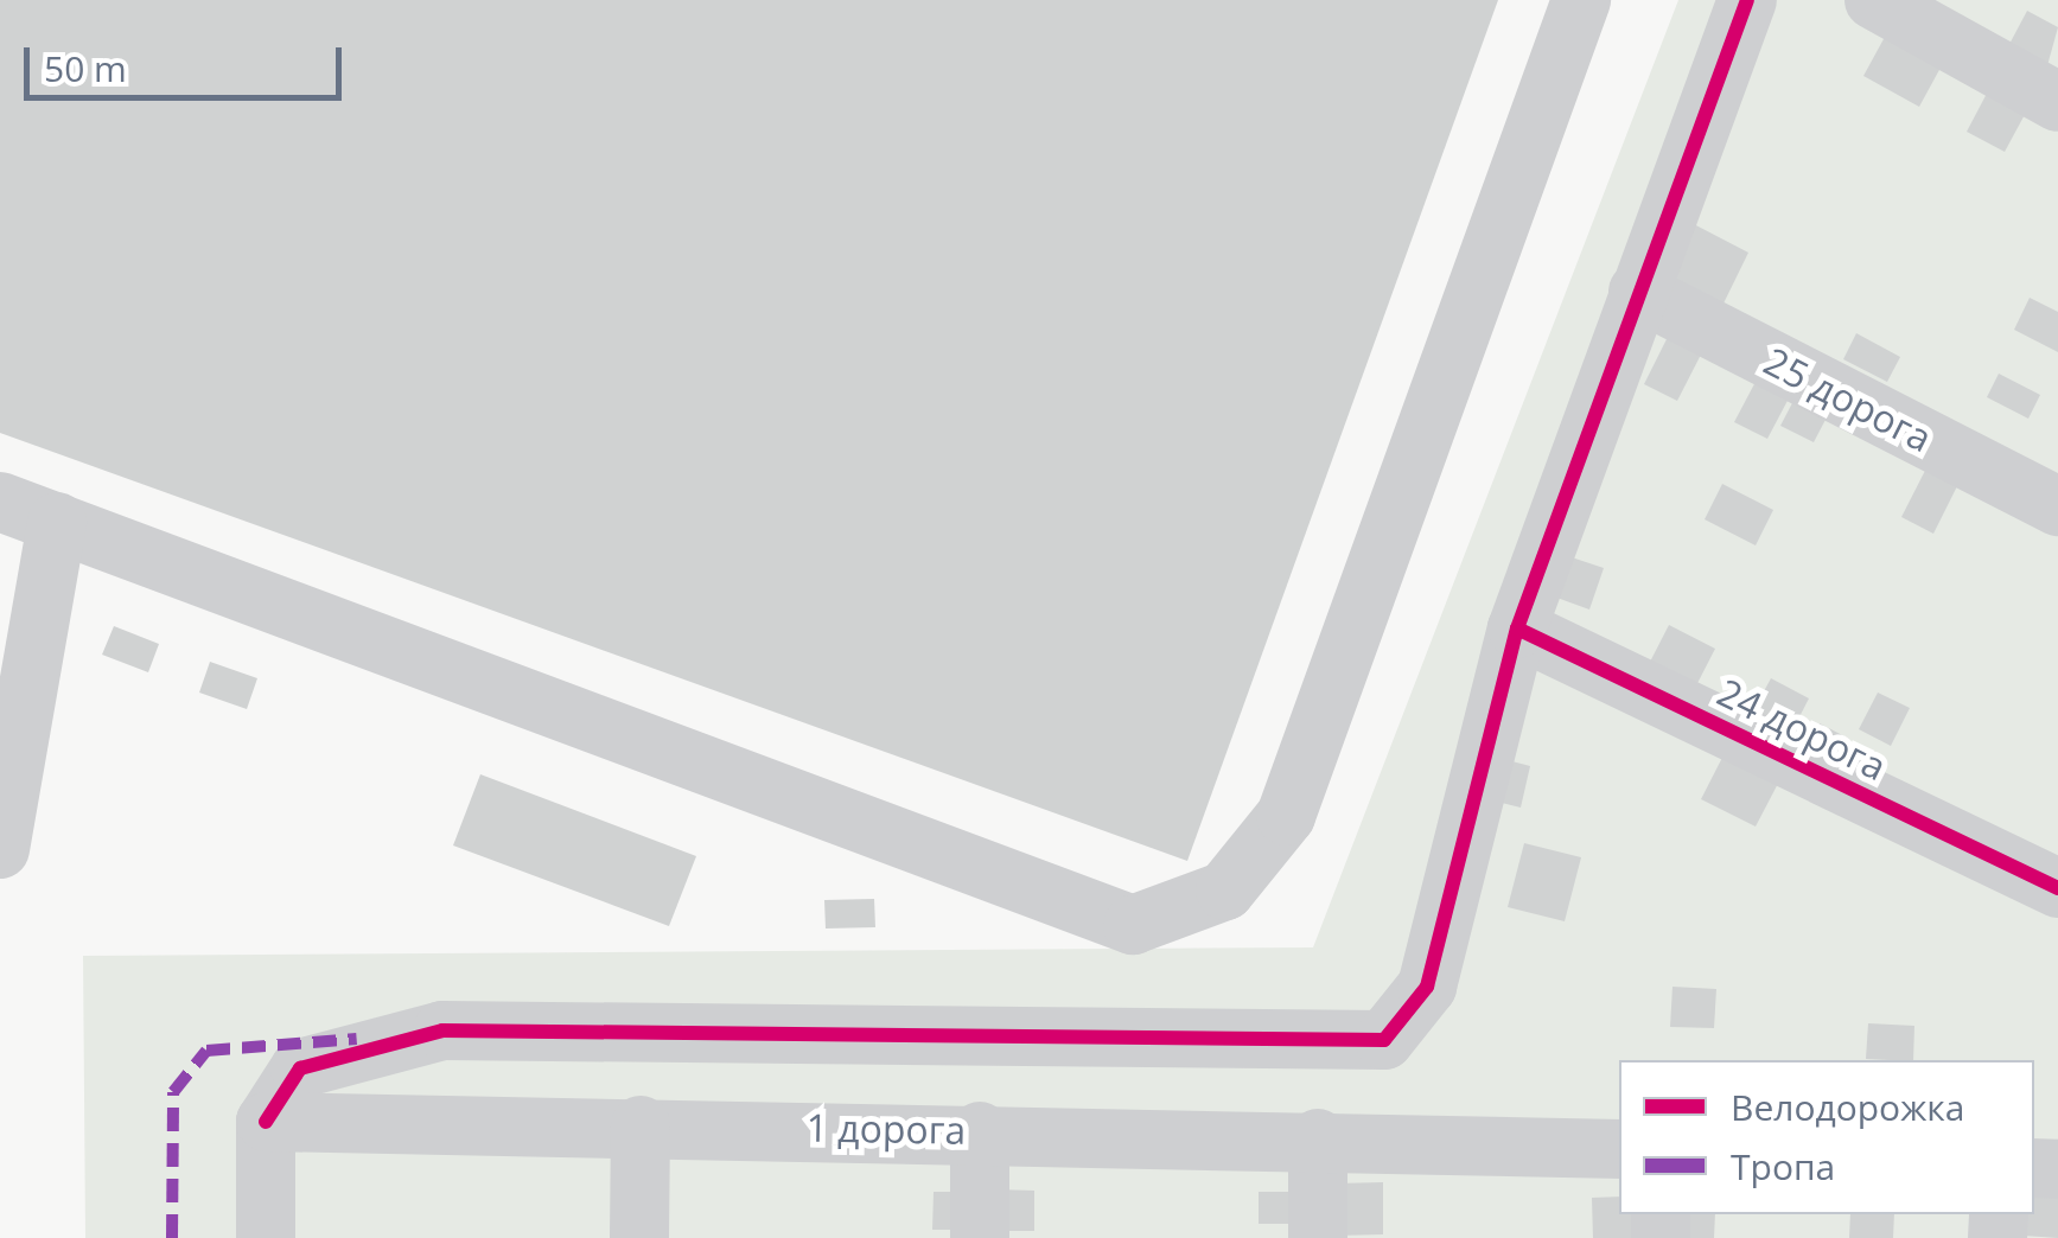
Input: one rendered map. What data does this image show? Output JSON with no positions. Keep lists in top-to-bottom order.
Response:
{
  "streets": {
    "street": ["25 дорога", "24 дорога", "1 дорога"]
  },
  "legend": ["Велодорожка", "Тропа"],
  "scale_bar": "50 m"
}
